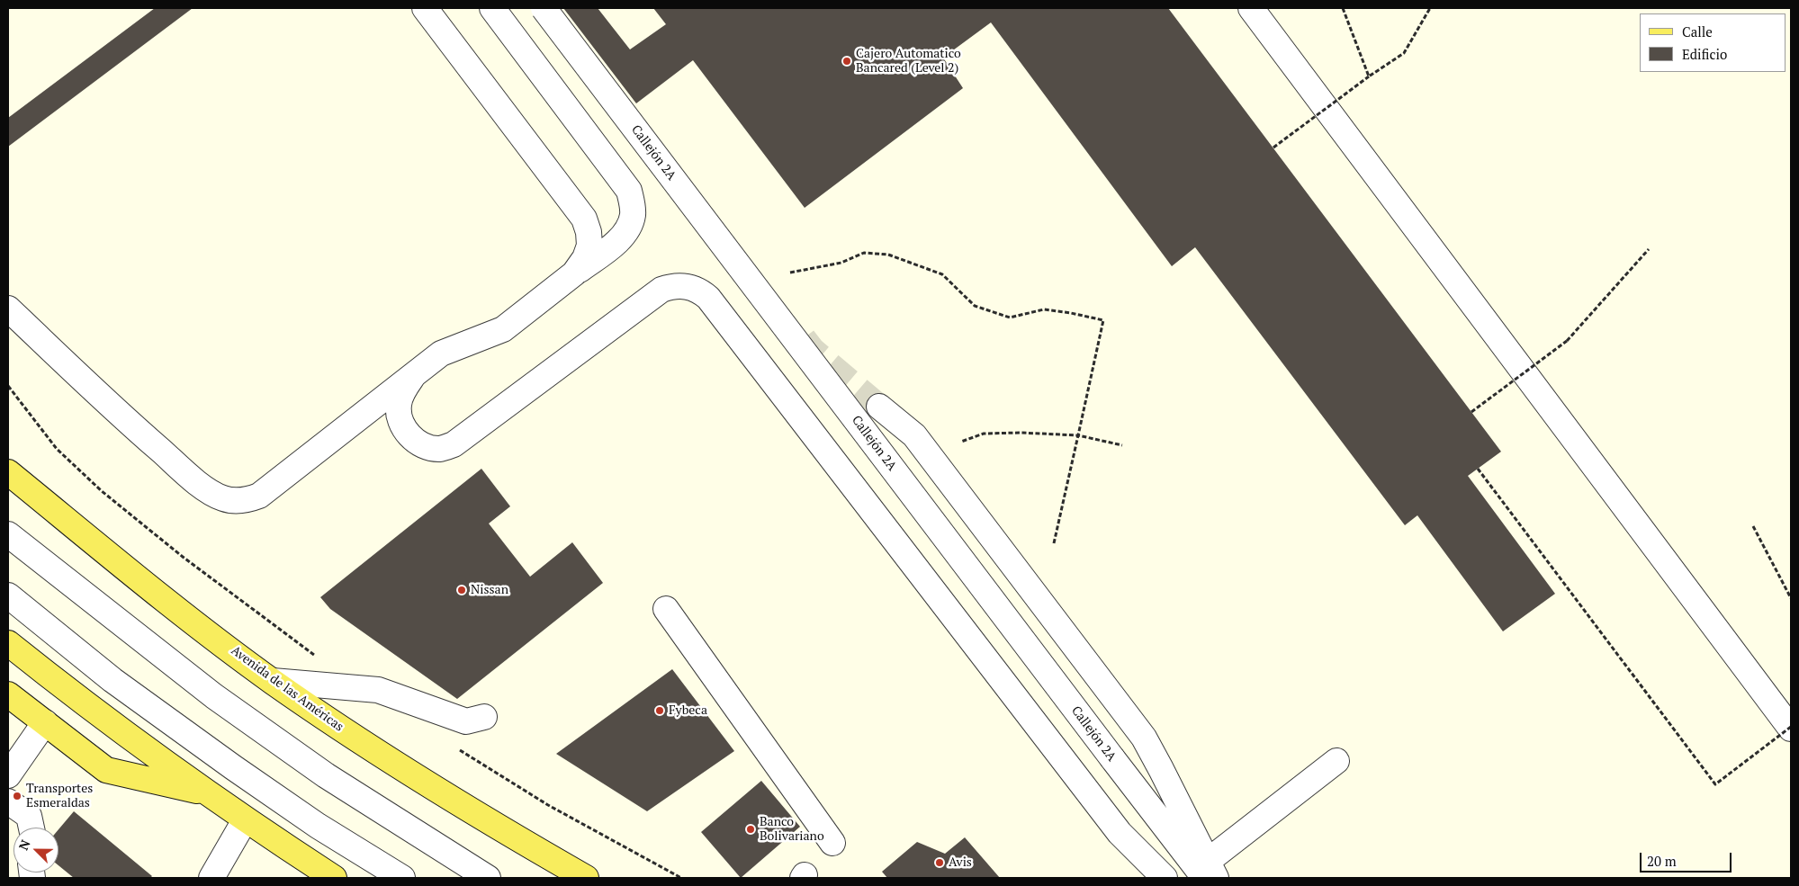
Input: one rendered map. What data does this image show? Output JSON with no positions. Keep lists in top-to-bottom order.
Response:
{
  "streets": {
    "main road": ["Avenida de las Américas"],
    "street": ["Callejón 2A"]
  },
  "places": [
    "Cajero Automatico Bancared (Level 2)",
    "Nissan",
    "Fybeca",
    "Transportes Esmeraldas",
    "Banco Bolivariano",
    "Avis"
  ],
  "legend": ["Calle", "Edificio"],
  "scale_bar": "20 m",
  "north": "top left"
}
